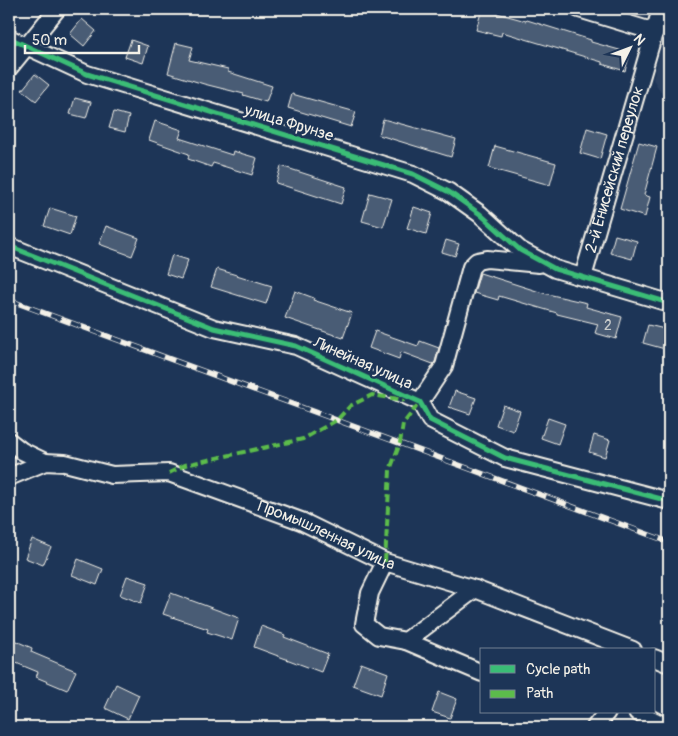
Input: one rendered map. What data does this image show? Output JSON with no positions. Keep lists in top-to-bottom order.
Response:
{
  "streets": {
    "street": [
      "улица Фрунзе",
      "2-й Енисейский переулок",
      "Линейная улица",
      "Промышленная улица"
    ]
  },
  "house_numbers": ["2"],
  "legend": ["Cycle path", "Path"],
  "scale_bar": "50 m",
  "north": "top right"
}
